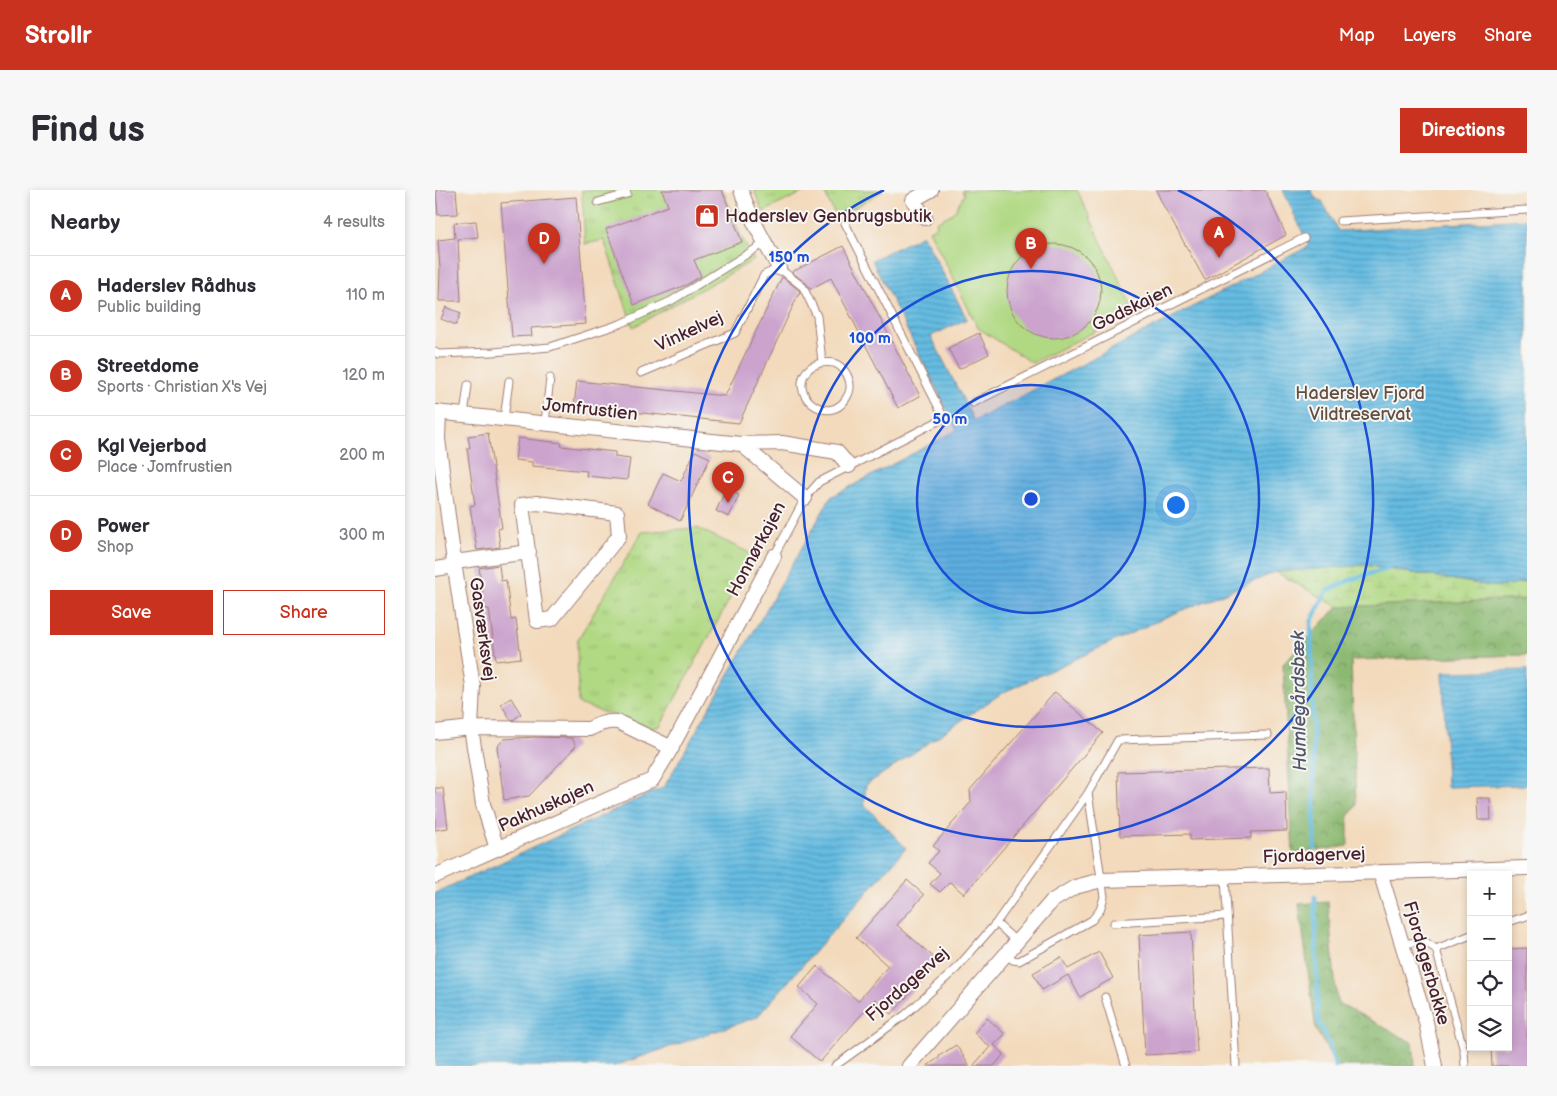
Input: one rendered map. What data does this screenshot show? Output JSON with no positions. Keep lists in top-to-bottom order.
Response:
{
  "streets": {
    "street": [
      "Jomfrustien",
      "Honnørkajen",
      "Gasværksvej",
      "Pakhuskajen",
      "Fjordagervej",
      "Fjordagerbakke"
    ],
    "lane": ["Godskajen", "Vinkelvej"]
  },
  "crossings": [
    ["Jomfrustien", "Honnørkajen"],
    ["Jomfrustien", "Gasværksvej"],
    ["Honnørkajen", "Pakhuskajen"],
    ["Gasværksvej", "Pakhuskajen"],
    ["Fjordagervej", "Fjordagerbakke"]
  ],
  "water": ["Humlegårdsbæk"],
  "parks": ["Haderslev Fjord Vildtreservat"],
  "places": {
    "shop": ["Haderslev Genbrugsbutik"]
  },
  "page": {
    "header": "Strollr",
    "nav": ["Map", "Layers", "Share"],
    "buttons": [
      "Directions",
      ["Save", "Share"]
    ],
    "title": "Find us",
    "heading": ["Nearby", "4 results"],
    "pins": [
      "A",
      "D",
      "B",
      "C"
    ],
    "list": [
      {
        "mark": "A",
        "name": "Haderslev Rådhus",
        "note": "Public building",
        "value": "110 m"
      },
      {
        "mark": "B",
        "name": "Streetdome",
        "note": "Sports · Christian X's Vej",
        "value": "120 m"
      },
      {
        "mark": "C",
        "name": "Kgl Vejerbod",
        "note": "Place · Jomfrustien",
        "value": "200 m"
      },
      {
        "mark": "D",
        "name": "Power",
        "note": "Shop",
        "value": "300 m"
      }
    ],
    "map_buttons": ["+", "−"]
  },
  "rings": ["150 m", "100 m", "50 m"]
}
